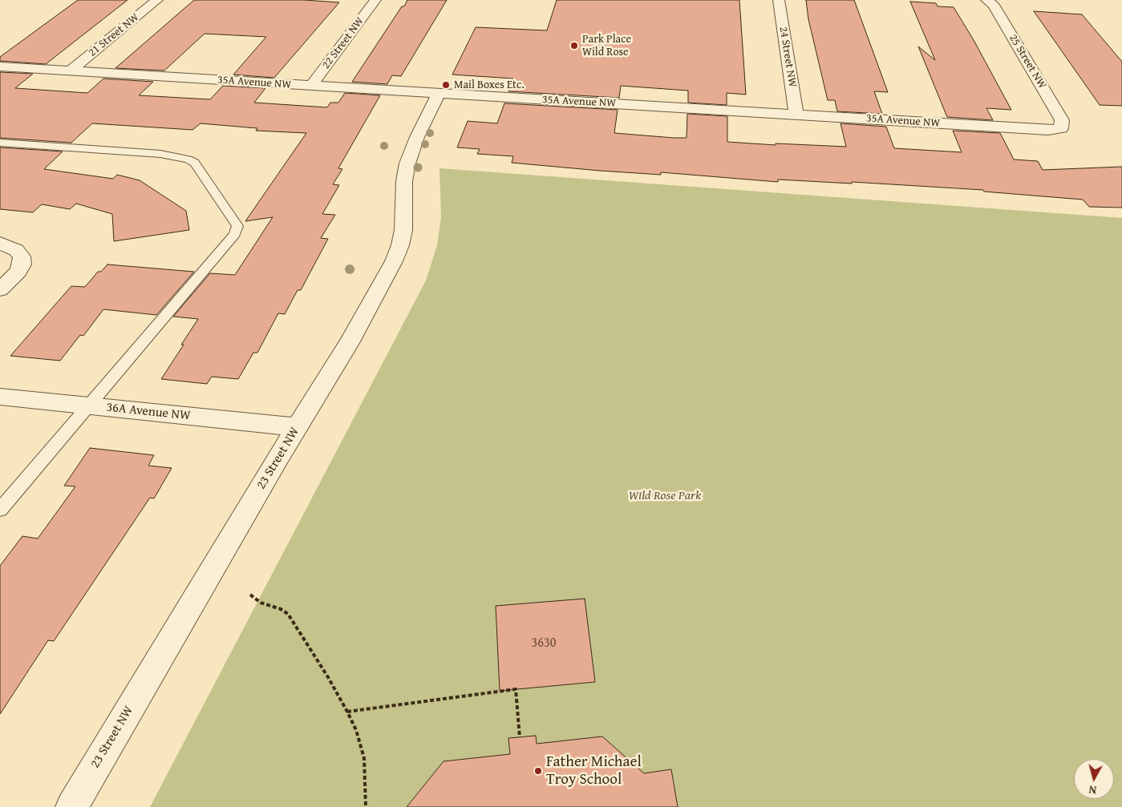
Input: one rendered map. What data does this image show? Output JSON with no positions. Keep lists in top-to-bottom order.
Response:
{
  "streets": {
    "street": [
      "21 Street NW",
      "22 Street NW",
      "24 Street NW",
      "25 Street NW",
      "35A Avenue NW",
      "36A Avenue NW",
      "23 Street NW"
    ]
  },
  "crossings": [
    ["21 Street NW", "35A Avenue NW"],
    ["22 Street NW", "35A Avenue NW"],
    ["24 Street NW", "35A Avenue NW"],
    ["25 Street NW", "35A Avenue NW"],
    ["35A Avenue NW", "23 Street NW"],
    ["36A Avenue NW", "23 Street NW"]
  ],
  "parks": ["Wild Rose Park"],
  "places": ["Park Place Wild Rose", "Mail Boxes Etc.", "Father Michael Troy School"],
  "house_numbers": ["3630"],
  "north": "bottom"
}
